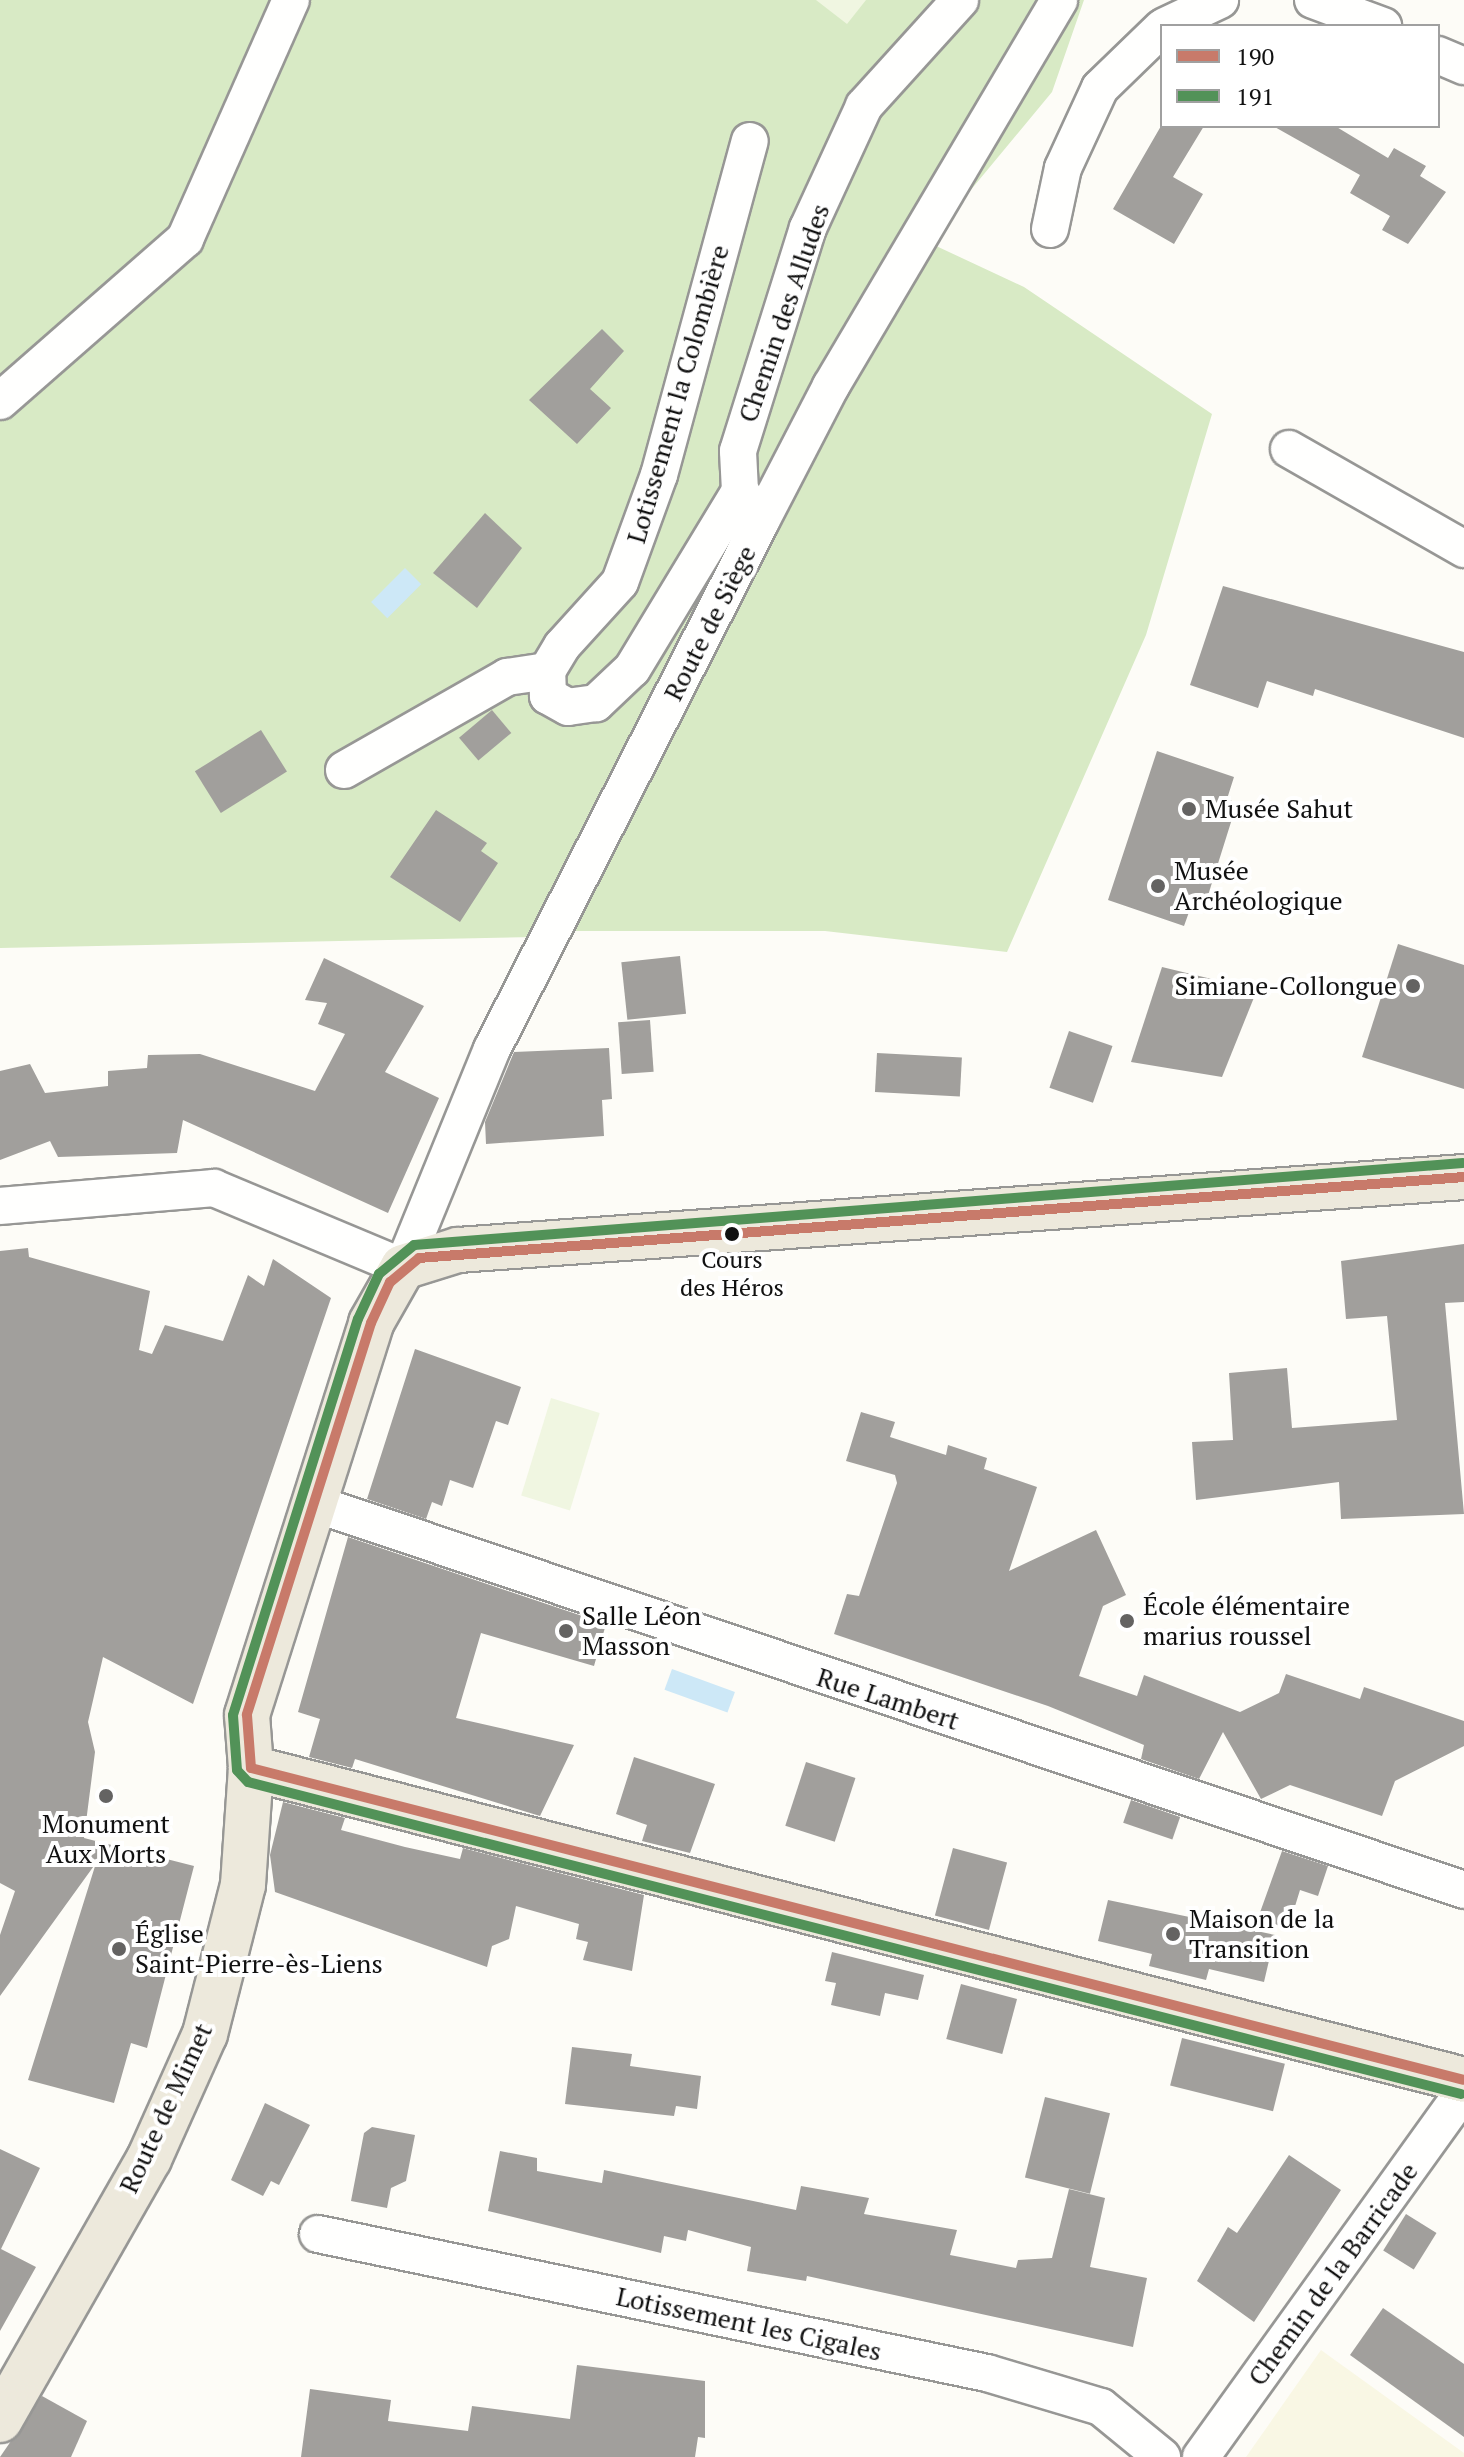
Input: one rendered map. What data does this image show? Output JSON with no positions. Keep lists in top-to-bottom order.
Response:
{
  "streets": {
    "main road": ["Route de Mimet"],
    "street": [
      "Chemin des Alludes",
      "Lotissement la Colombière",
      "Route de Siège",
      "Rue Lambert",
      "Chemin de la Barricade",
      "Lotissement les Cigales"
    ]
  },
  "crossings": [
    ["Route de Siège", "Route de Mimet"],
    ["Rue Lambert", "Route de Mimet"]
  ],
  "places": [
    "Musée Sahut",
    "Musée Archéologique",
    "Simiane-Collongue",
    "Cours des Héros",
    "École élémentaire marius roussel",
    "Salle Léon Masson",
    "Monument Aux Morts",
    "Maison de la Transition",
    "Église Saint-Pierre-ès-Liens"
  ],
  "lines": ["transit line 191", "transit line 190"],
  "legend": ["190", "191"]
}
